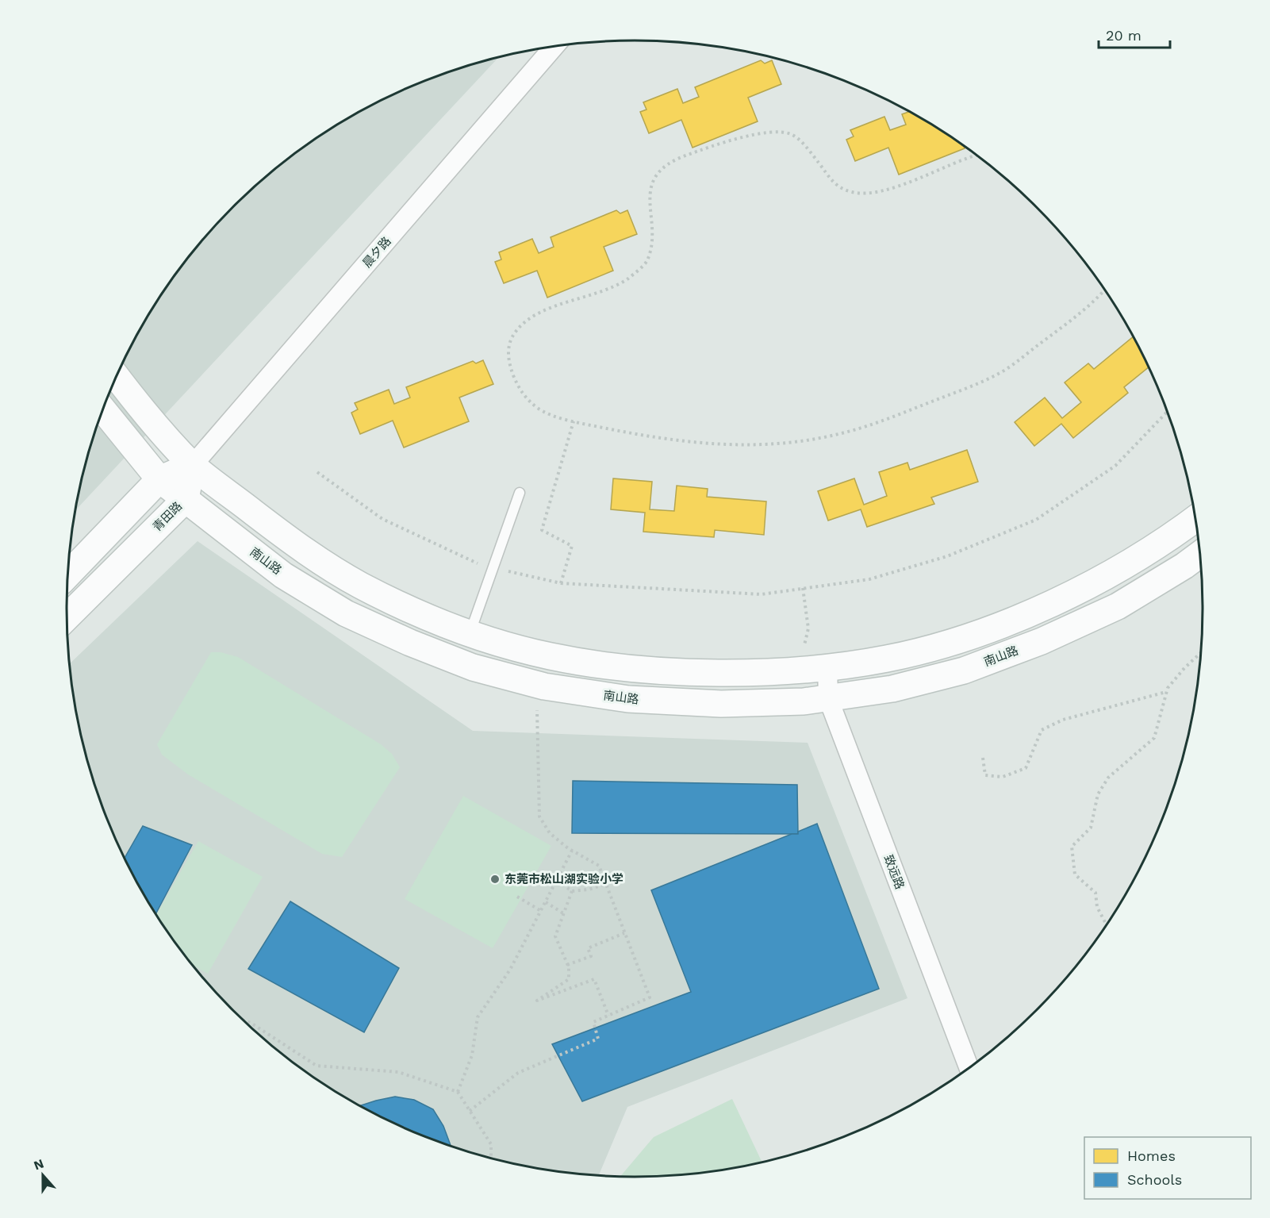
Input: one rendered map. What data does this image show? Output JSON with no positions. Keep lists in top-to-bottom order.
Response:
{
  "streets": {
    "main road": ["青田路", "南山路"],
    "street": ["晨夕路", "致远路"]
  },
  "crossings": [
    ["晨夕路", "青田路"],
    ["青田路", "南山路"],
    ["南山路", "致远路"]
  ],
  "places": ["东莞市松山湖实验小学"],
  "legend": ["Homes", "Schools"],
  "scale_bar": "20 m",
  "north": "top"
}
